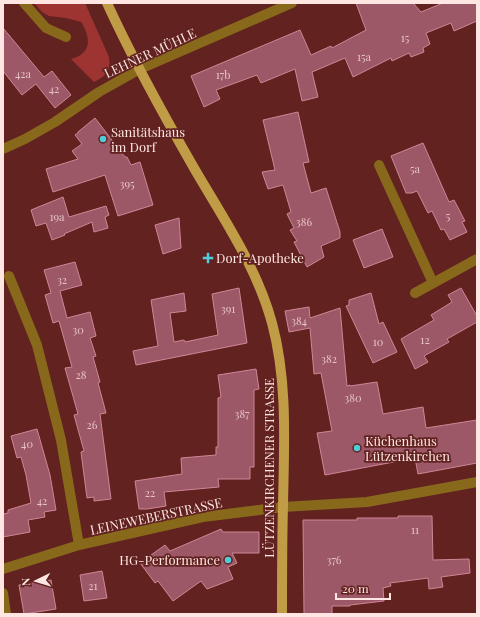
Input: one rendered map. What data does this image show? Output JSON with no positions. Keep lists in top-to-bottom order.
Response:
{
  "streets": {
    "main road": ["LÜTZENKIRCHENER STRASSE"],
    "street": ["LEHNER MÜHLE", "LEINEWEBERSTRASSE"]
  },
  "crossings": [
    ["LEHNER MÜHLE", "LÜTZENKIRCHENER STRASSE"],
    ["LÜTZENKIRCHENER STRASSE", "LEINEWEBERSTRASSE"]
  ],
  "places": {
    "other": ["Sanitätshaus im Dorf", "Küchenhaus Lützenkirchen", "HG-Performance"],
    "health": ["Dorf-Apotheke"]
  },
  "house_numbers": [
    "15",
    "15a",
    "42a",
    "17b",
    "42",
    "5a",
    "395",
    "5",
    "19a",
    "386",
    "32",
    "391",
    "384",
    "30",
    "12",
    "10",
    "382",
    "28",
    "380",
    "387",
    "26",
    "40",
    "22",
    "42",
    "11",
    "376",
    "21"
  ],
  "scale_bar": "20 m",
  "north": "left"
}
